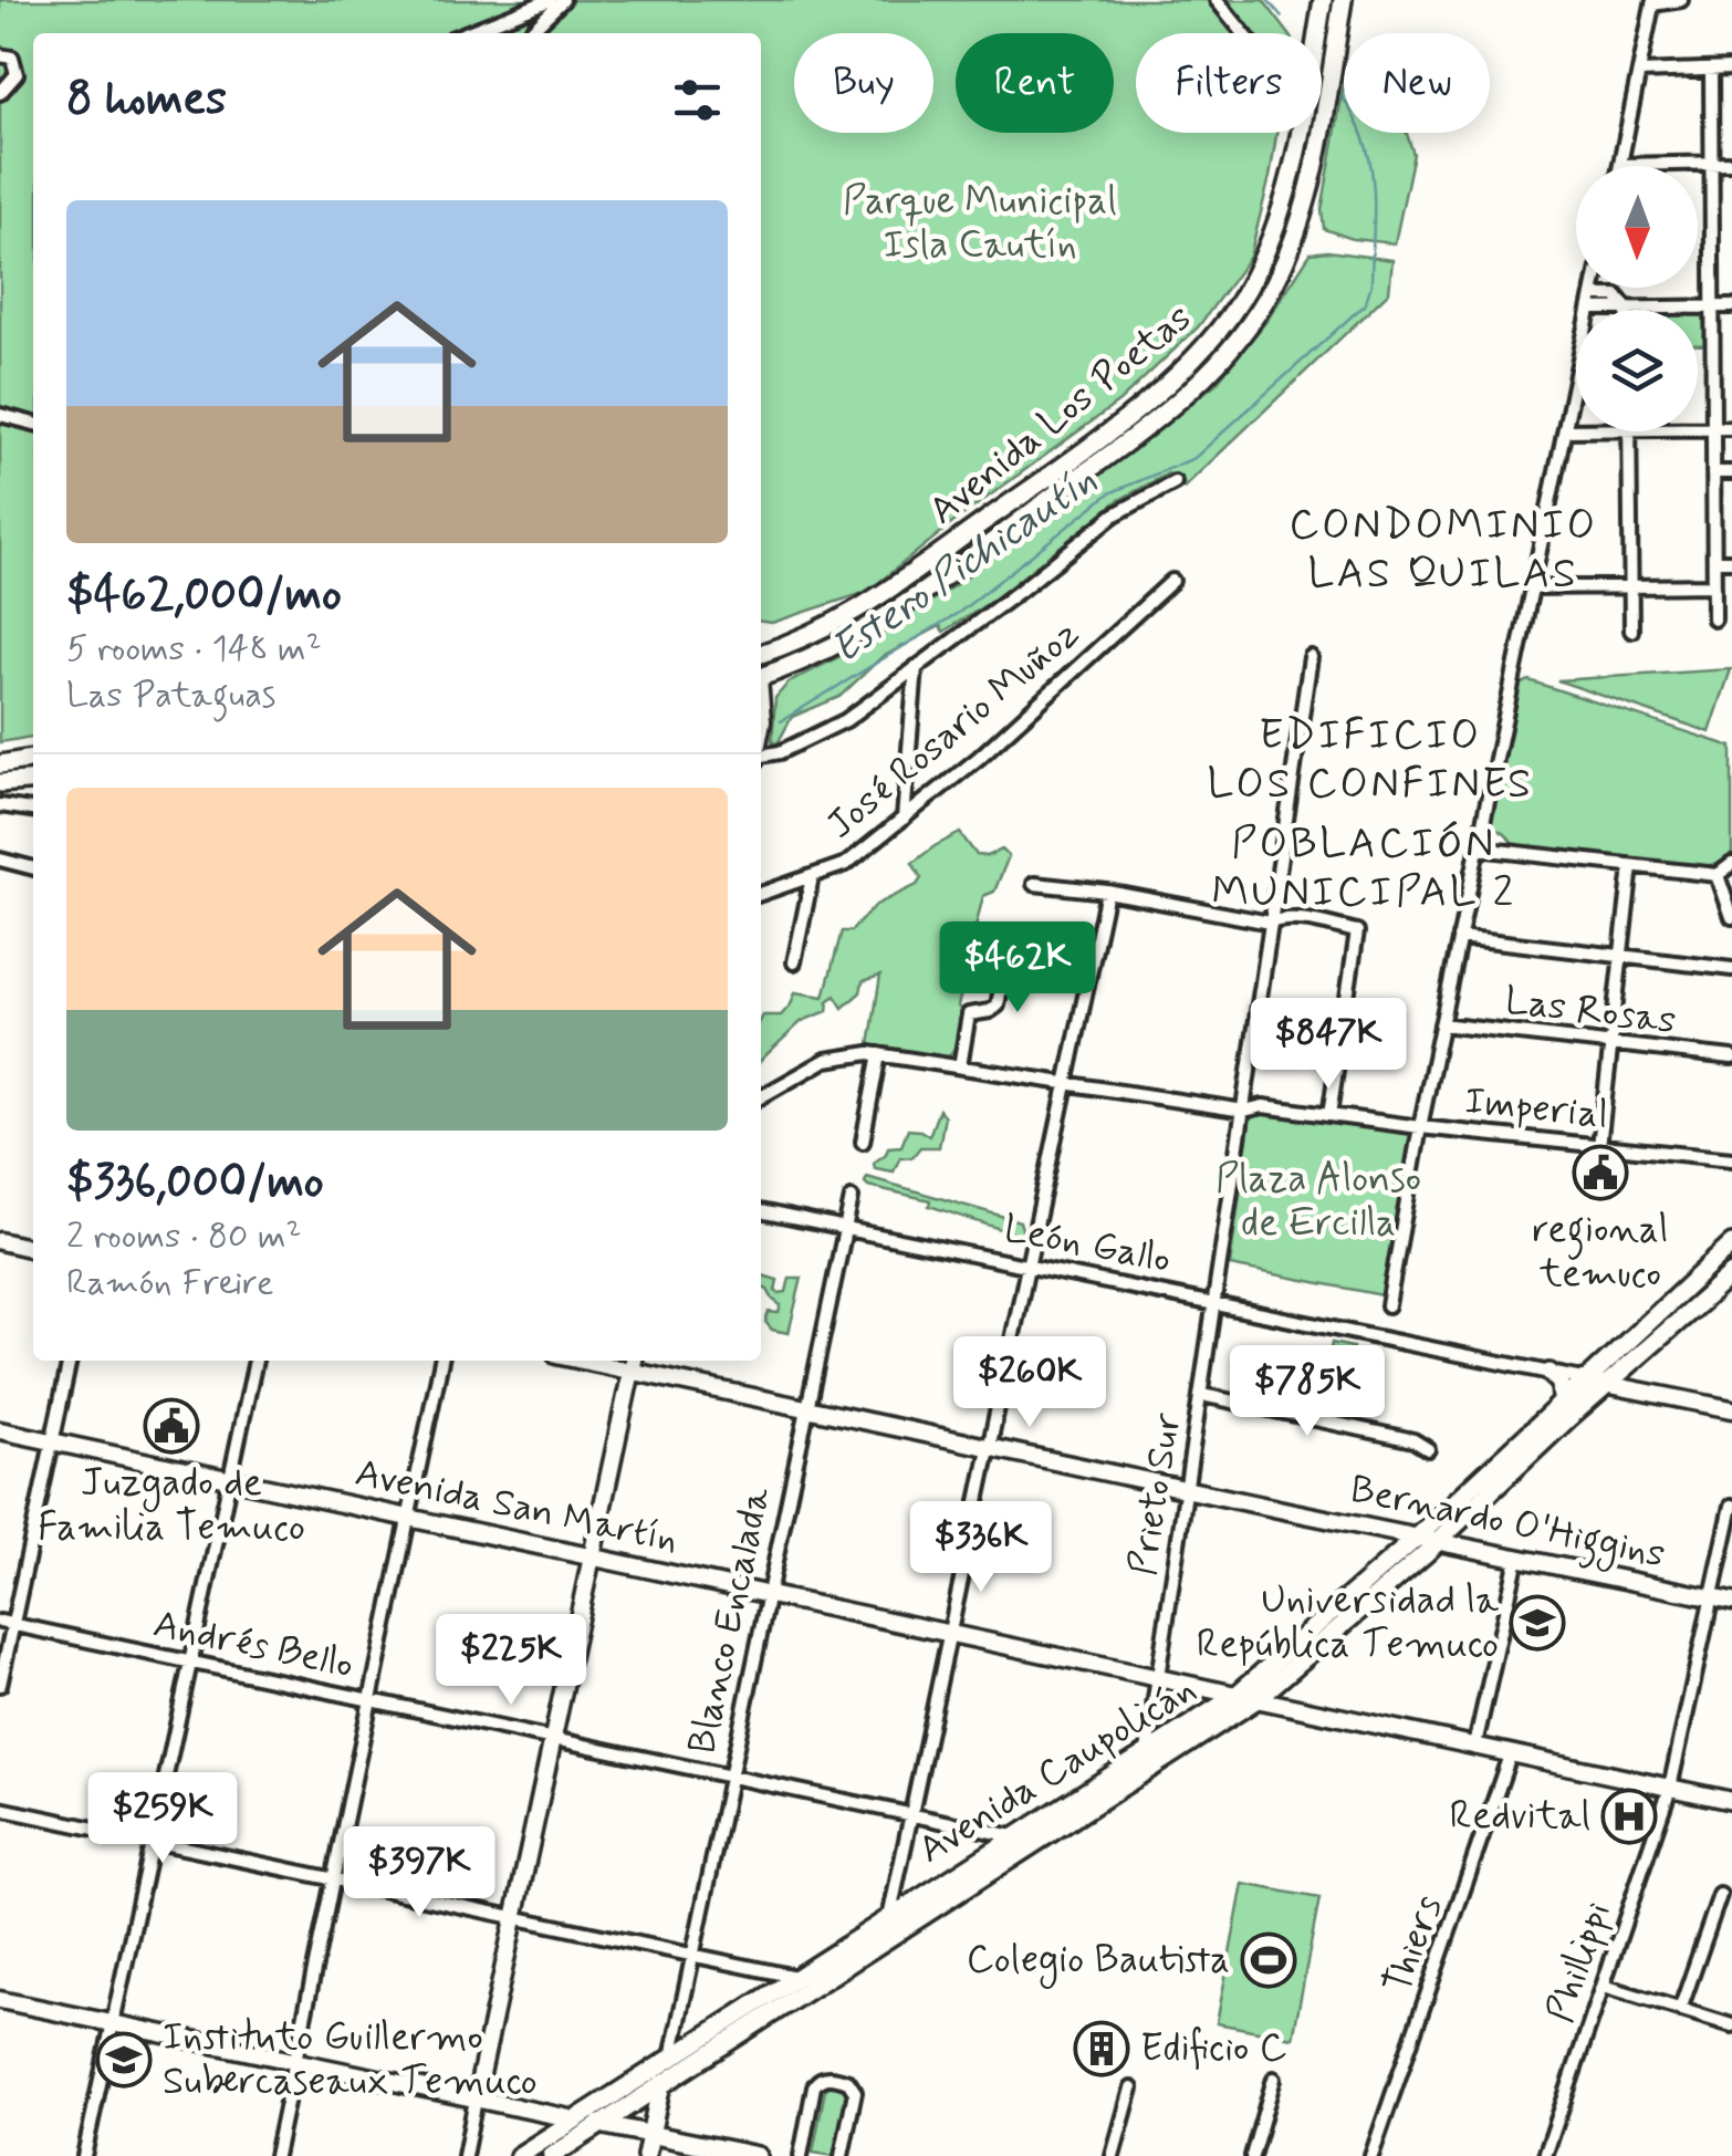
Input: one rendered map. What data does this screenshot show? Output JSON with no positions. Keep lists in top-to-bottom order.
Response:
{
  "streets": {
    "main road": [
      "Avenida Los Poetas",
      "León Gallo",
      "Avenida San Martín",
      "Bernardo O'Higgins",
      "Avenida Caupolicán"
    ],
    "street": [
      "José Rosario Muñoz",
      "Las Rosas",
      "Imperial",
      "Prieto Sur",
      "Blanco Encalada",
      "Andrés Bello",
      "Thiers",
      "Phillippi"
    ]
  },
  "crossings": [
    ["Imperial", "Prieto Sur"],
    ["León Gallo", "Prieto Sur"],
    ["León Gallo", "Blanco Encalada"],
    ["León Gallo", "Avenida Caupolicán"],
    ["Prieto Sur", "Avenida San Martín"],
    ["Prieto Sur", "Bernardo O'Higgins"],
    ["Prieto Sur", "Avenida Caupolicán"],
    ["Avenida San Martín", "Blanco Encalada"],
    ["Avenida San Martín", "Avenida Caupolicán"],
    ["Avenida San Martín", "Thiers"],
    ["Avenida San Martín", "Phillippi"],
    ["Bernardo O'Higgins", "Blanco Encalada"],
    ["Bernardo O'Higgins", "Avenida Caupolicán"],
    ["Bernardo O'Higgins", "Phillippi"],
    ["Blanco Encalada", "Andrés Bello"],
    ["Blanco Encalada", "Avenida Caupolicán"],
    ["Andrés Bello", "Avenida Caupolicán"]
  ],
  "districts": ["CONDOMINIO LAS QUILAS", "EDIFICIO LOS CONFINES", "POBLACIÓN MUNICIPAL 2"],
  "water": ["Estero Pichicautín"],
  "parks": ["Parque Municipal Isla Cautín", "Plaza Alonso de Ercilla"],
  "places": {
    "public building": ["regional temuco", "Juzgado de Familia Temuco"],
    "school or university": ["Universidad la República Temuco", "Instituto Guillermo Subercaseaux Temuco"],
    "hospital": ["Redvital"],
    "sports": ["Colegio Bautista"],
    "building": ["Edificio C"]
  },
  "north": "bottom",
  "page": {
    "chip": [
      "Buy",
      "Rent",
      "Filters",
      "New"
    ],
    "heading": "8 homes",
    "list": [
      {
        "name": "$462,000/mo",
        "note": "5 rooms · 148 m² · Las Pataguas"
      },
      {
        "name": "$336,000/mo",
        "note": "2 rooms · 80 m² · Ramón Freire"
      }
    ],
    "price": [
      "$462K",
      "$847K",
      "$260K",
      "$785K",
      "$336K",
      "$225K",
      "$259K",
      "$397K"
    ]
  }
}
